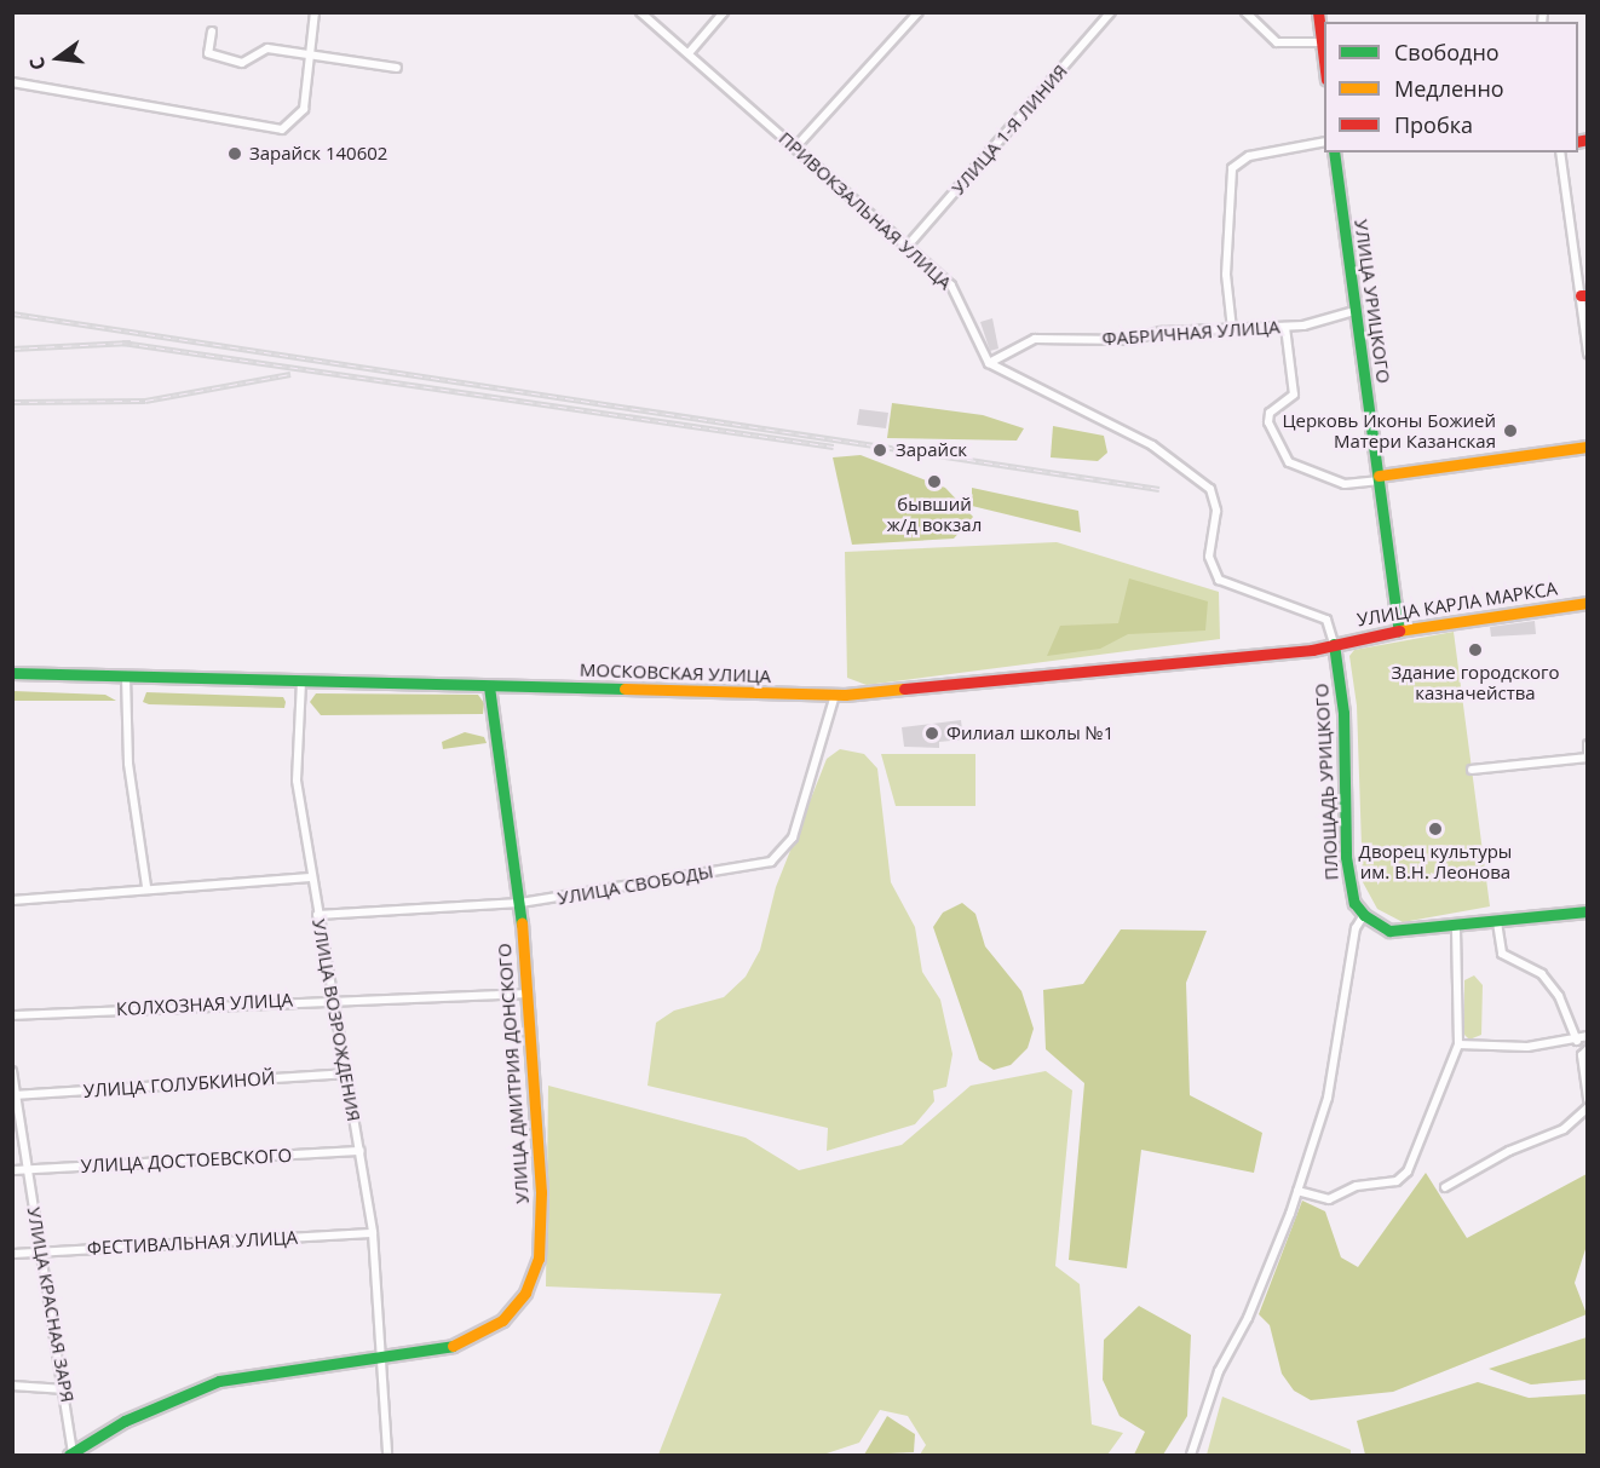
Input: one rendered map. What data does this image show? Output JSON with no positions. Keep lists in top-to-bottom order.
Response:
{
  "streets": {
    "main road": [
      "УЛИЦА УРИЦКОГО",
      "УЛИЦА КАРЛА МАРКСА",
      "МОСКОВСКАЯ УЛИЦА",
      "ПЛОЩАДЬ УРИЦКОГО",
      "УЛИЦА ДМИТРИЯ ДОНСКОГО"
    ],
    "street": [
      "УЛИЦА 1-Я ЛИНИЯ",
      "ПРИВОКЗАЛЬНАЯ УЛИЦА",
      "ФАБРИЧНАЯ УЛИЦА",
      "УЛИЦА СВОБОДЫ",
      "КОЛХОЗНАЯ УЛИЦА",
      "УЛИЦА ВОЗРОЖДЕНИЯ",
      "УЛИЦА ГОЛУБКИНОЙ",
      "УЛИЦА ДОСТОЕВСКОГО",
      "ФЕСТИВАЛЬНАЯ УЛИЦА",
      "УЛИЦА КРАСНАЯ ЗАРЯ"
    ]
  },
  "crossings": [
    ["УЛИЦА 1-Я ЛИНИЯ", "ПРИВОКЗАЛЬНАЯ УЛИЦА"],
    ["ПРИВОКЗАЛЬНАЯ УЛИЦА", "ФАБРИЧНАЯ УЛИЦА"],
    ["УЛИЦА УРИЦКОГО", "ФАБРИЧНАЯ УЛИЦА"],
    ["УЛИЦА УРИЦКОГО", "УЛИЦА КАРЛА МАРКСА"],
    ["УЛИЦА КАРЛА МАРКСА", "МОСКОВСКАЯ УЛИЦА"],
    ["УЛИЦА КАРЛА МАРКСА", "ПЛОЩАДЬ УРИЦКОГО"],
    ["МОСКОВСКАЯ УЛИЦА", "ПЛОЩАДЬ УРИЦКОГО"],
    ["МОСКОВСКАЯ УЛИЦА", "УЛИЦА СВОБОДЫ"],
    ["МОСКОВСКАЯ УЛИЦА", "УЛИЦА ВОЗРОЖДЕНИЯ"],
    ["МОСКОВСКАЯ УЛИЦА", "УЛИЦА ДМИТРИЯ ДОНСКОГО"],
    ["УЛИЦА СВОБОДЫ", "УЛИЦА ВОЗРОЖДЕНИЯ"],
    ["УЛИЦА СВОБОДЫ", "УЛИЦА ДМИТРИЯ ДОНСКОГО"],
    ["КОЛХОЗНАЯ УЛИЦА", "УЛИЦА ВОЗРОЖДЕНИЯ"],
    ["КОЛХОЗНАЯ УЛИЦА", "УЛИЦА ДМИТРИЯ ДОНСКОГО"],
    ["УЛИЦА ВОЗРОЖДЕНИЯ", "УЛИЦА ДМИТРИЯ ДОНСКОГО"],
    ["УЛИЦА ВОЗРОЖДЕНИЯ", "УЛИЦА ГОЛУБКИНОЙ"],
    ["УЛИЦА ВОЗРОЖДЕНИЯ", "УЛИЦА ДОСТОЕВСКОГО"],
    ["УЛИЦА ВОЗРОЖДЕНИЯ", "ФЕСТИВАЛЬНАЯ УЛИЦА"],
    ["УЛИЦА ДМИТРИЯ ДОНСКОГО", "УЛИЦА КРАСНАЯ ЗАРЯ"],
    ["УЛИЦА ГОЛУБКИНОЙ", "УЛИЦА КРАСНАЯ ЗАРЯ"],
    ["УЛИЦА ДОСТОЕВСКОГО", "УЛИЦА КРАСНАЯ ЗАРЯ"],
    ["ФЕСТИВАЛЬНАЯ УЛИЦА", "УЛИЦА КРАСНАЯ ЗАРЯ"]
  ],
  "places": [
    "Зарайск 140602",
    "Церковь Иконы Божией Матери Казанская",
    "Зарайск",
    "бывший ж/д вокзал",
    "Здание городского казначейства",
    "Филиал школы №1",
    "Дворец культуры им. В.Н. Леонова"
  ],
  "legend": ["Свободно", "Медленно", "Пробка"],
  "north": "left"
}
